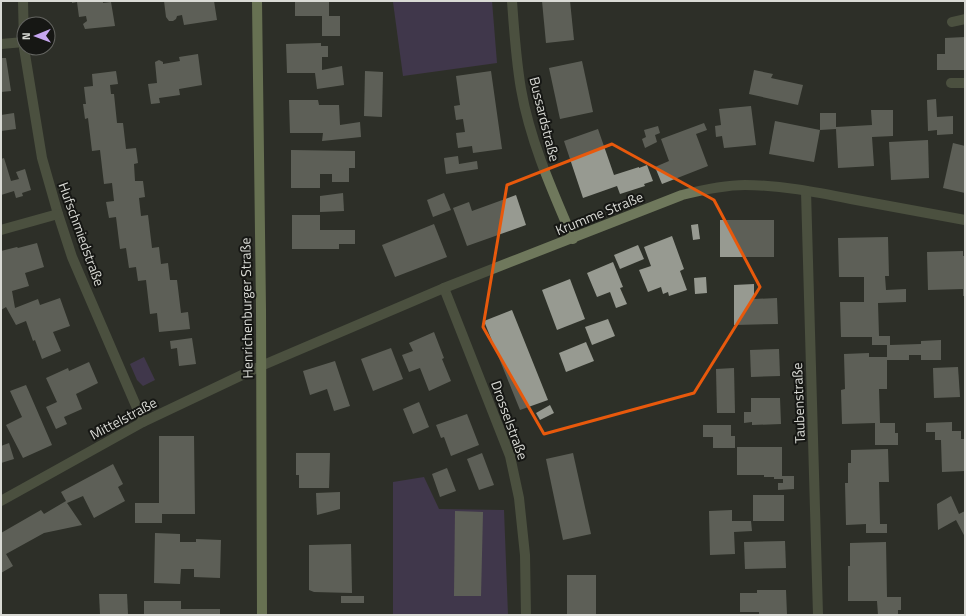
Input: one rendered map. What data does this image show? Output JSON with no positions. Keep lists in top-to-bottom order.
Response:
{
  "streets": {
    "main road": ["Henrichenburger Straße"],
    "street": [
      "Bussardstraße",
      "Krumme Straße",
      "Hufschmiedstraße",
      "Taubenstraße",
      "Mittelstraße",
      "Drosselstraße"
    ]
  },
  "crossings": [
    ["Bussardstraße", "Krumme Straße"],
    ["Krumme Straße", "Henrichenburger Straße"],
    ["Krumme Straße", "Taubenstraße"],
    ["Krumme Straße", "Mittelstraße"],
    ["Krumme Straße", "Drosselstraße"],
    ["Hufschmiedstraße", "Mittelstraße"],
    ["Henrichenburger Straße", "Mittelstraße"]
  ],
  "north": "left"
}
